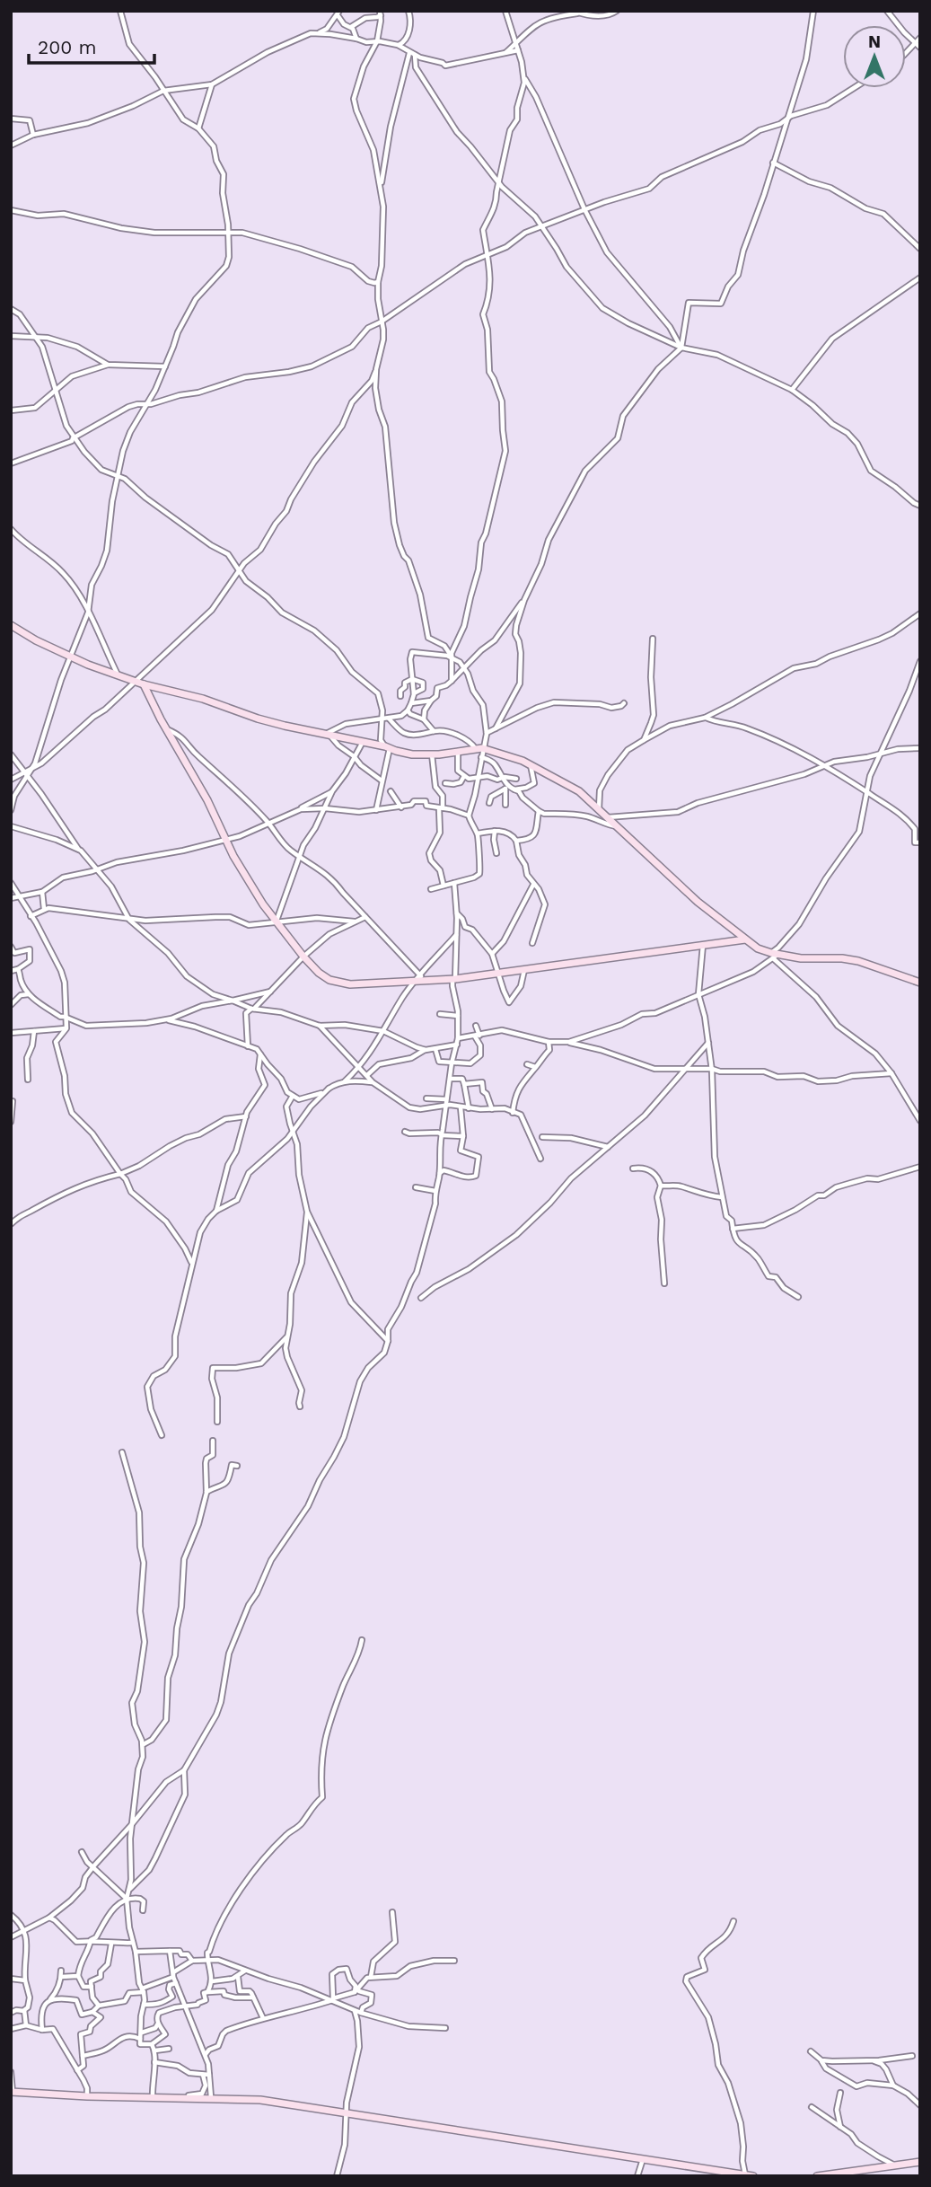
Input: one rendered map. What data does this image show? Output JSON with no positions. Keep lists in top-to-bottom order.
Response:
{
  "scale_bar": "200 m",
  "north": "top"
}
